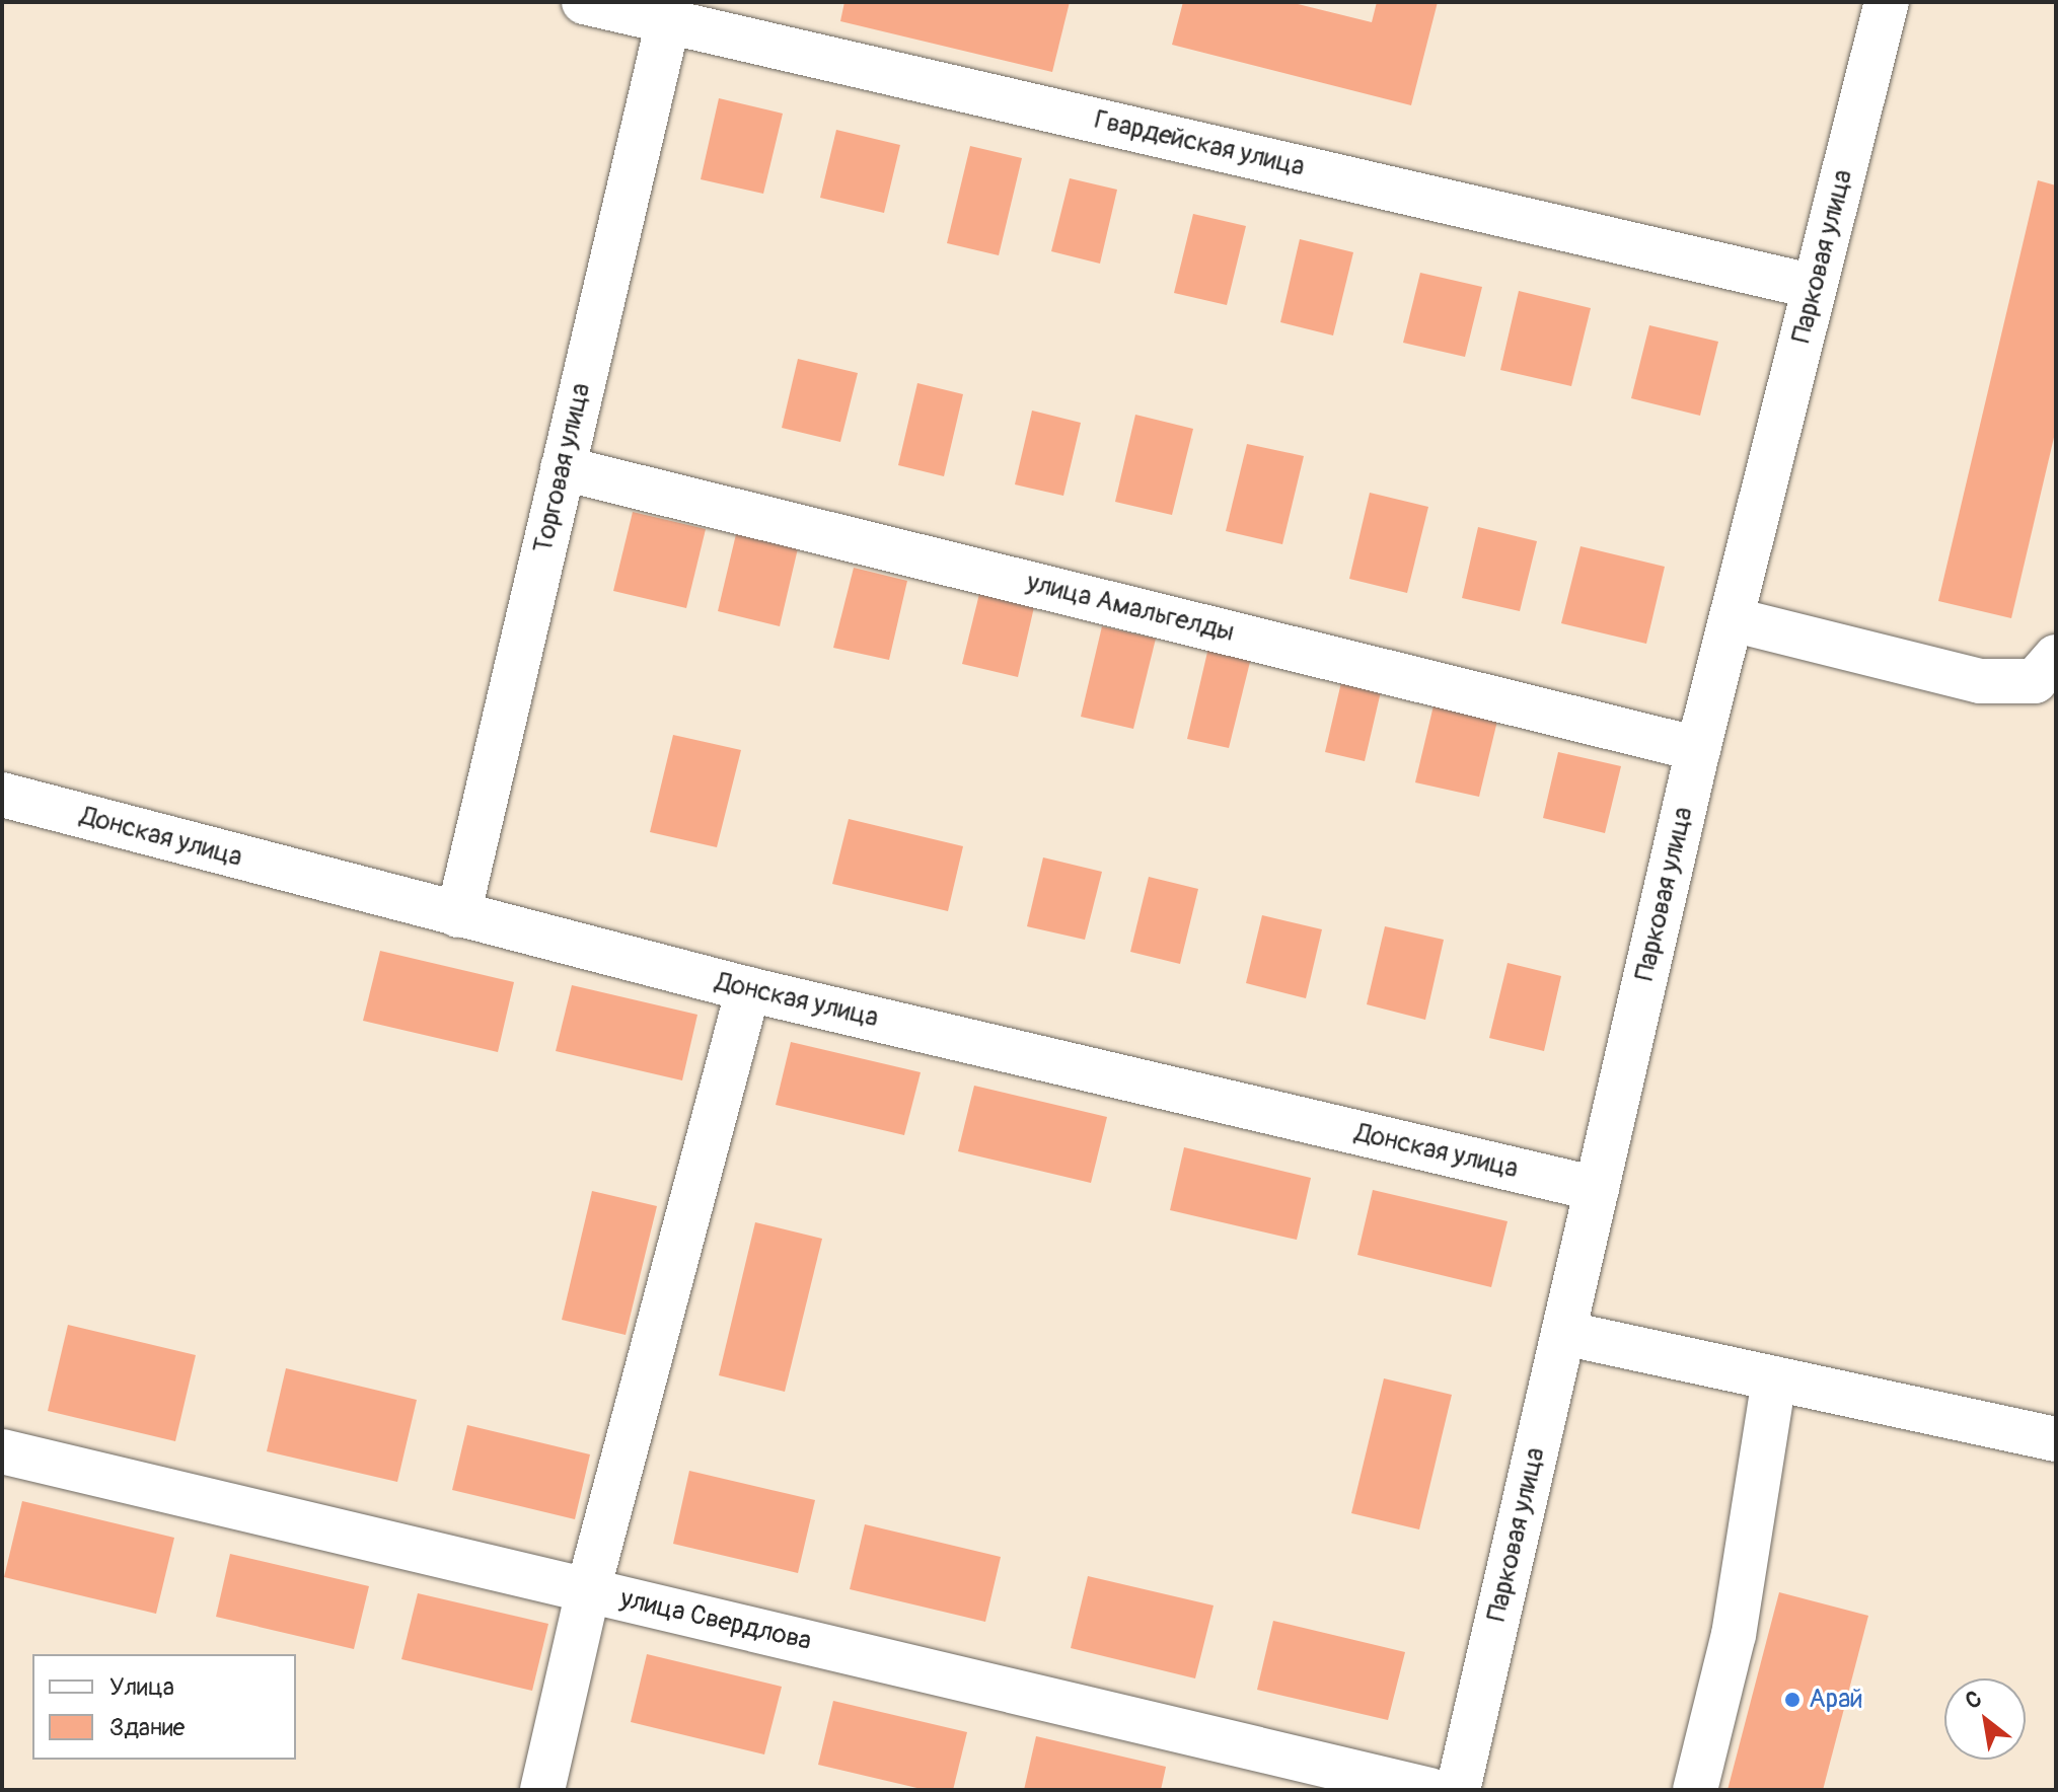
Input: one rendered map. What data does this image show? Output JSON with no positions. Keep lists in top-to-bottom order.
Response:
{
  "streets": {
    "street": [
      "Гвардейская улица",
      "Парковая улица",
      "Торговая улица",
      "улица Амальгелды",
      "Донская улица",
      "улица Свердлова"
    ]
  },
  "crossings": [
    ["Гвардейская улица", "Парковая улица"],
    ["Гвардейская улица", "Торговая улица"],
    ["Парковая улица", "улица Амальгелды"],
    ["Парковая улица", "Донская улица"],
    ["Торговая улица", "улица Амальгелды"],
    ["Торговая улица", "Донская улица"]
  ],
  "places": ["Арай"],
  "legend": ["Улица", "Здание"],
  "north": "top left"
}
